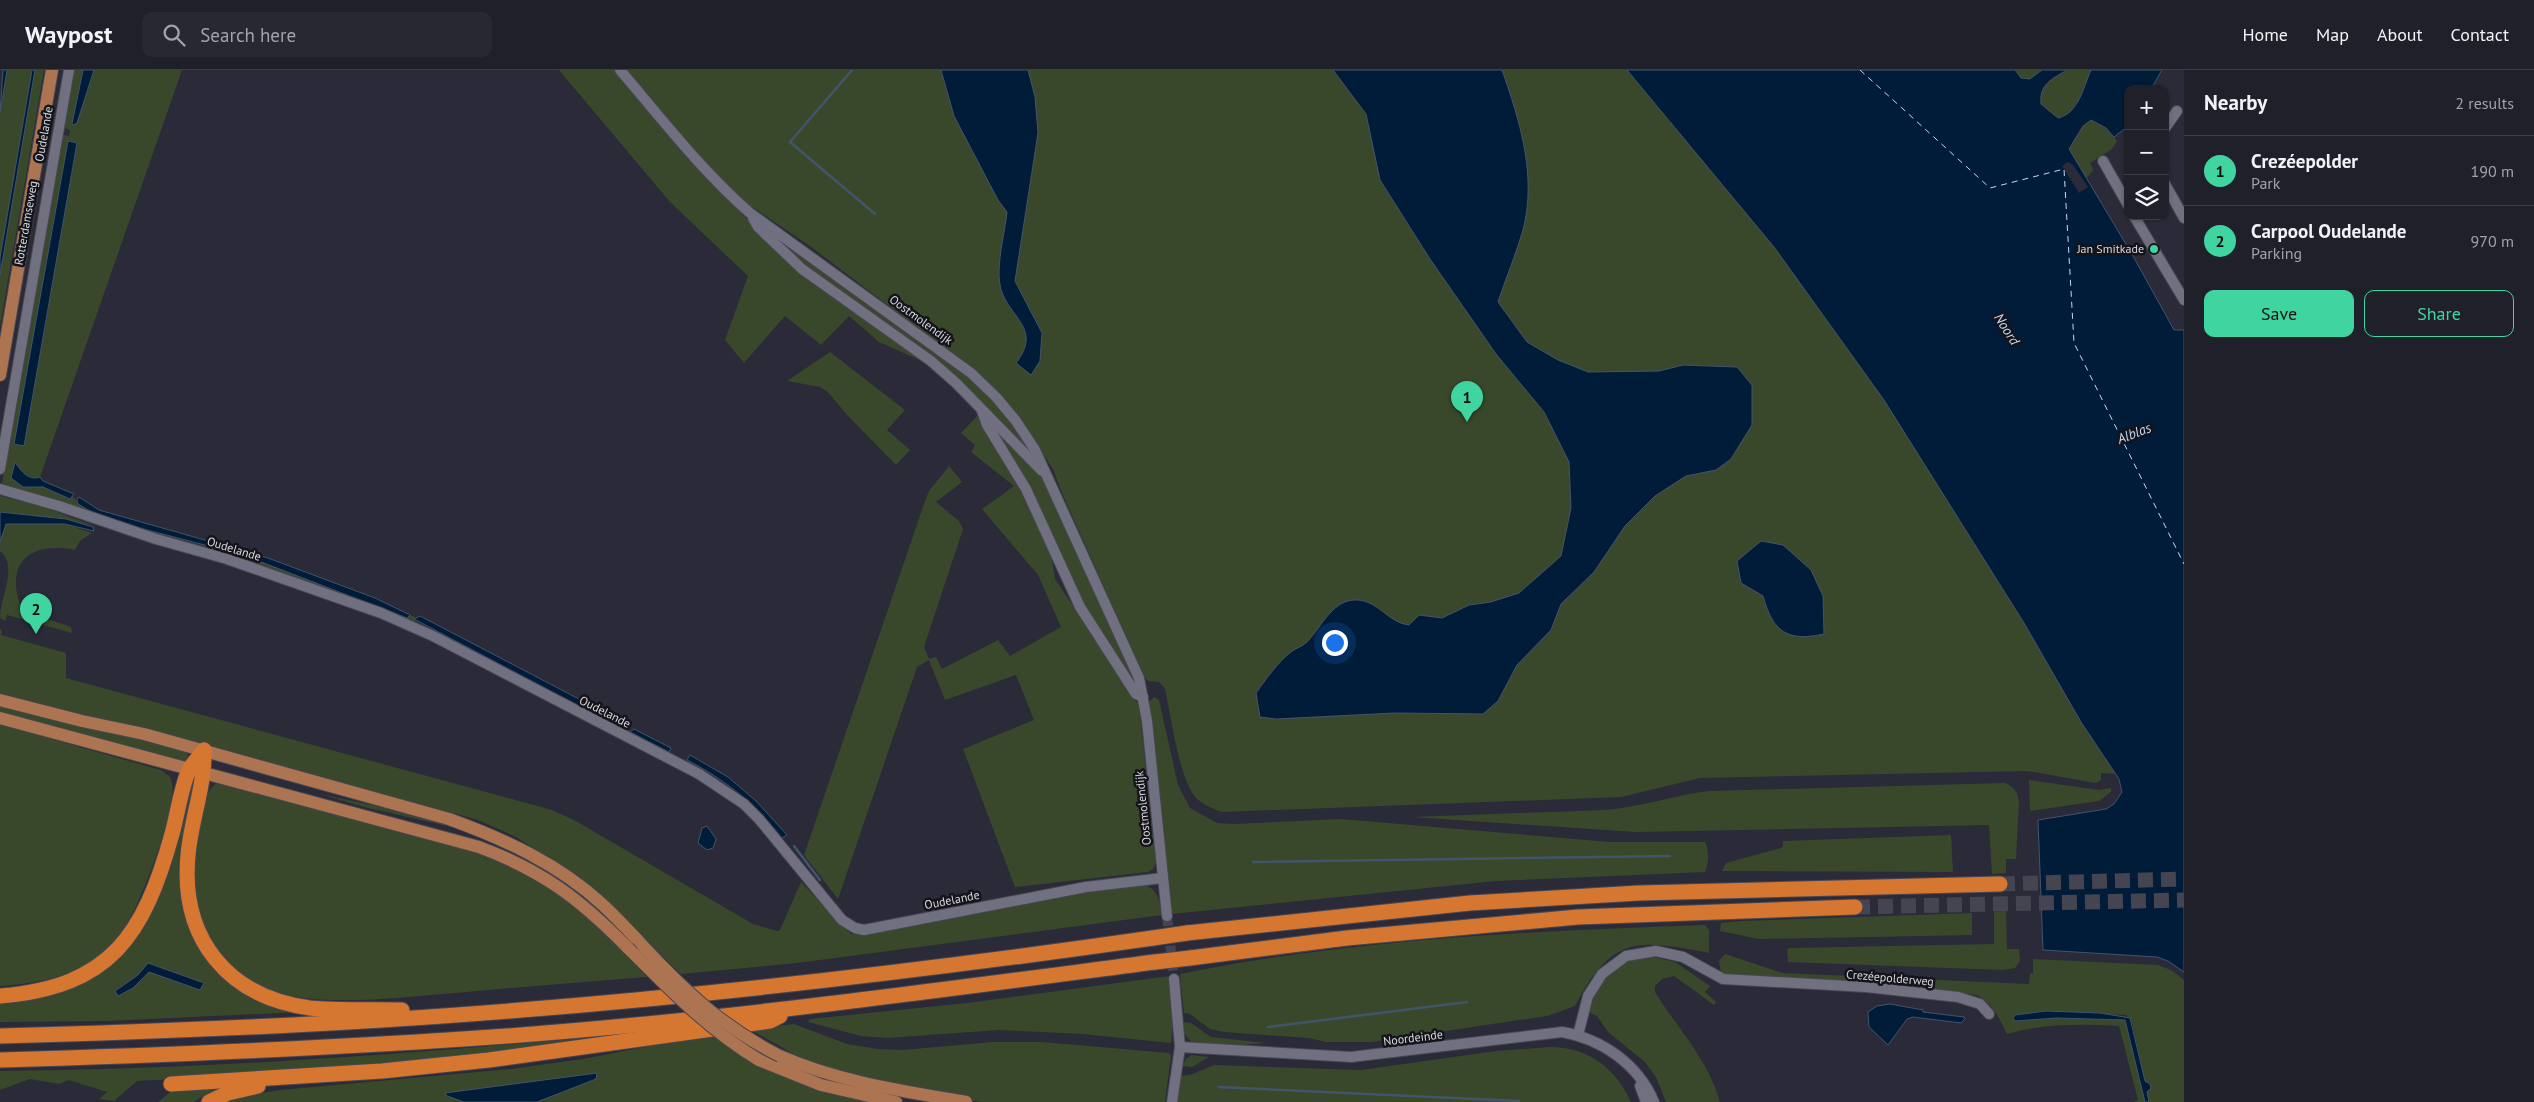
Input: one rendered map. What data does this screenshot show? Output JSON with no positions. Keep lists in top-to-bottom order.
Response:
{
  "streets": {
    "main road": ["Rotterdamseweg"],
    "street": [
      "Oudelande",
      "Oostmolendijk",
      "Crezéepolderweg",
      "Noordeinde"
    ]
  },
  "crossings": [
    ["Oudelande", "Oostmolendijk"],
    ["Crezéepolderweg", "Noordeinde"]
  ],
  "water": ["Noord", "Alblas"],
  "places": ["Jan Smitkade"],
  "page": {
    "header": "Waypost",
    "search": "Search here",
    "nav": [
      "Home",
      "Map",
      "About",
      "Contact"
    ],
    "heading": ["Nearby", "2 results"],
    "map_buttons": ["+", "−"],
    "list": [
      {
        "mark": "1",
        "name": "Crezéepolder",
        "note": "Park",
        "value": "190 m"
      },
      {
        "mark": "2",
        "name": "Carpool Oudelande",
        "note": "Parking",
        "value": "970 m"
      }
    ],
    "buttons": ["Save", "Share"],
    "pins": ["1", "2"]
  }
}
